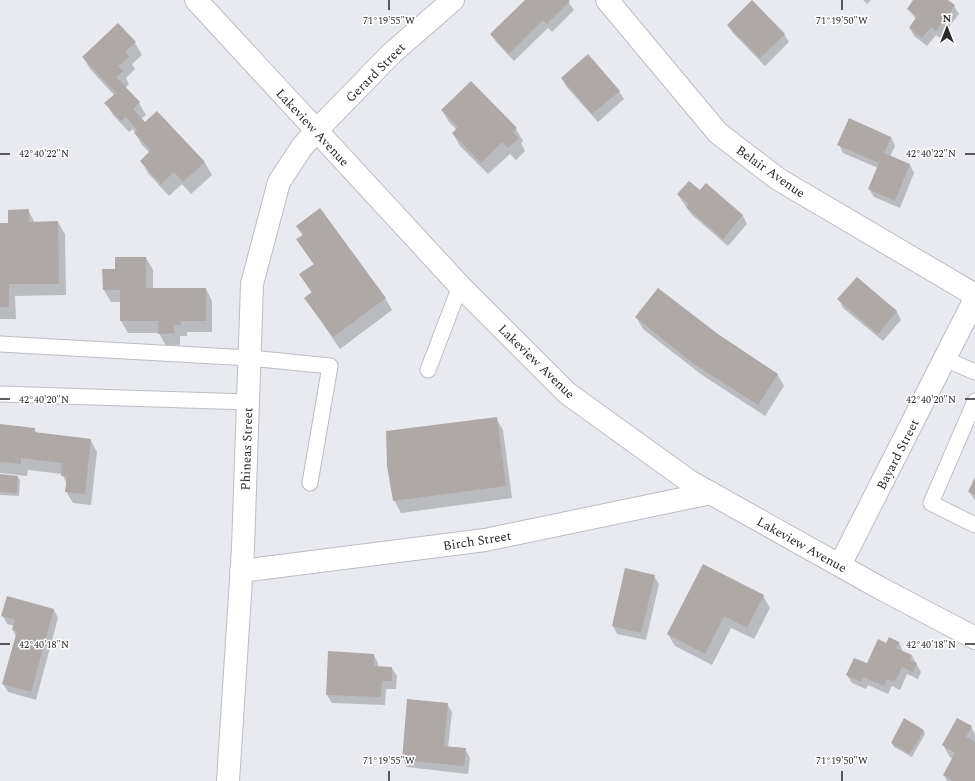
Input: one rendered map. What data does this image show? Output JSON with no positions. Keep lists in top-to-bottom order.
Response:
{
  "streets": {
    "street": [
      "Gerard Street",
      "Lakeview Avenue",
      "Belair Avenue",
      "Phineas Street",
      "Bayard Street",
      "Birch Street"
    ]
  },
  "crossings": [
    ["Gerard Street", "Lakeview Avenue"],
    ["Gerard Street", "Phineas Street"],
    ["Lakeview Avenue", "Phineas Street"],
    ["Lakeview Avenue", "Bayard Street"],
    ["Lakeview Avenue", "Birch Street"],
    ["Phineas Street", "Birch Street"]
  ],
  "north": "top",
  "coordinates": [
    "71°19'55\"W",
    "71°19'50\"W",
    "42°40'22\"N",
    "42°40'20\"N",
    "42°40'18\"N"
  ]
}
